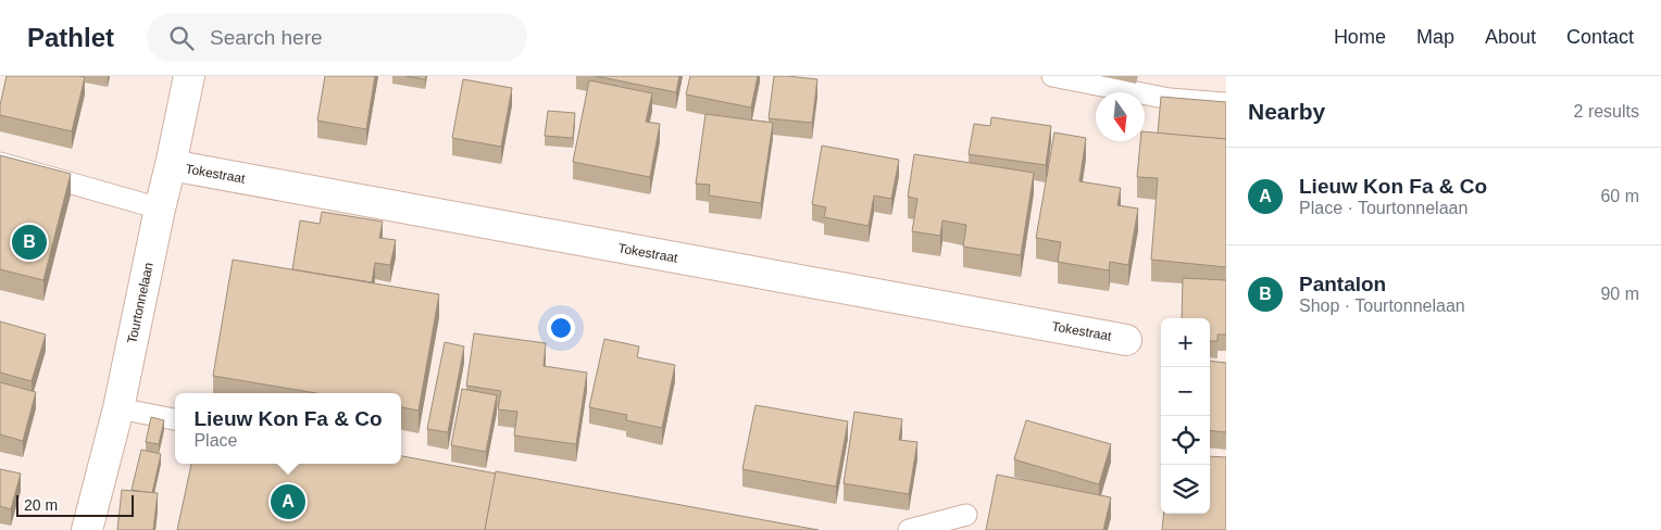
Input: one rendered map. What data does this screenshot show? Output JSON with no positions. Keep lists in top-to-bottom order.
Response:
{
  "streets": {
    "street": ["Tokestraat", "Tourtonnelaan"]
  },
  "crossings": [
    ["Tokestraat", "Tourtonnelaan"]
  ],
  "scale_bar": "20 m",
  "north": "bottom",
  "page": {
    "header": "Pathlet",
    "search": "Search here",
    "nav": [
      "Home",
      "Map",
      "About",
      "Contact"
    ],
    "heading": ["Nearby", "2 results"],
    "list": [
      {
        "mark": "A",
        "name": "Lieuw Kon Fa & Co",
        "note": "Place · Tourtonnelaan",
        "value": "60 m"
      },
      {
        "mark": "B",
        "name": "Pantalon",
        "note": "Shop · Tourtonnelaan",
        "value": "90 m"
      }
    ],
    "pins": ["B", "A"],
    "map_buttons": ["+", "−"],
    "popup": ["Lieuw Kon Fa & Co", "Place"],
    "scale": "20 m"
  }
}
